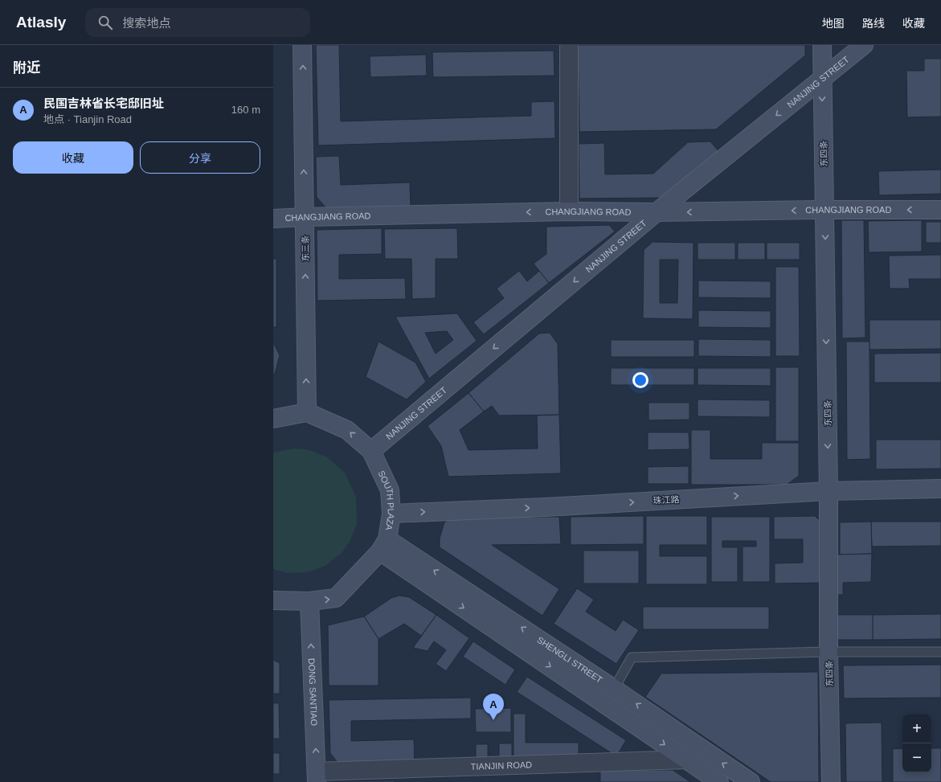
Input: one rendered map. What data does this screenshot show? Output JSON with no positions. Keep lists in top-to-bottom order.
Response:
{
  "streets": {
    "street": [
      "NANJING STREET",
      "东四条",
      "CHANGJIANG ROAD",
      "东三条",
      "珠江路",
      "SOUTH PLAZA",
      "SHENGLI STREET",
      "DONG SANTIAO",
      "TIANJIN ROAD"
    ]
  },
  "crossings": [
    ["NANJING STREET", "东四条"],
    ["NANJING STREET", "CHANGJIANG ROAD"],
    ["NANJING STREET", "SOUTH PLAZA"],
    ["东四条", "CHANGJIANG ROAD"],
    ["东四条", "珠江路"],
    ["CHANGJIANG ROAD", "东三条"],
    ["东三条", "SOUTH PLAZA"],
    ["珠江路", "SOUTH PLAZA"],
    ["SOUTH PLAZA", "SHENGLI STREET"],
    ["SHENGLI STREET", "TIANJIN ROAD"],
    ["DONG SANTIAO", "TIANJIN ROAD"]
  ],
  "one_way": [
    "NANJING STREET",
    "东四条",
    "CHANGJIANG ROAD",
    "东三条",
    "珠江路",
    "SOUTH PLAZA",
    "DONG SANTIAO"
  ],
  "page": {
    "header": "Atlasly",
    "search": "搜索地点",
    "nav": ["地图", "路线", "收藏"],
    "heading": "附近",
    "list": [
      {
        "mark": "A",
        "name": "民国吉林省长宅邸旧址",
        "note": "地点 · Tianjin Road",
        "value": "160 m"
      }
    ],
    "buttons": ["收藏", "分享"],
    "pins": "A",
    "map_buttons": ["+", "−"]
  }
}
